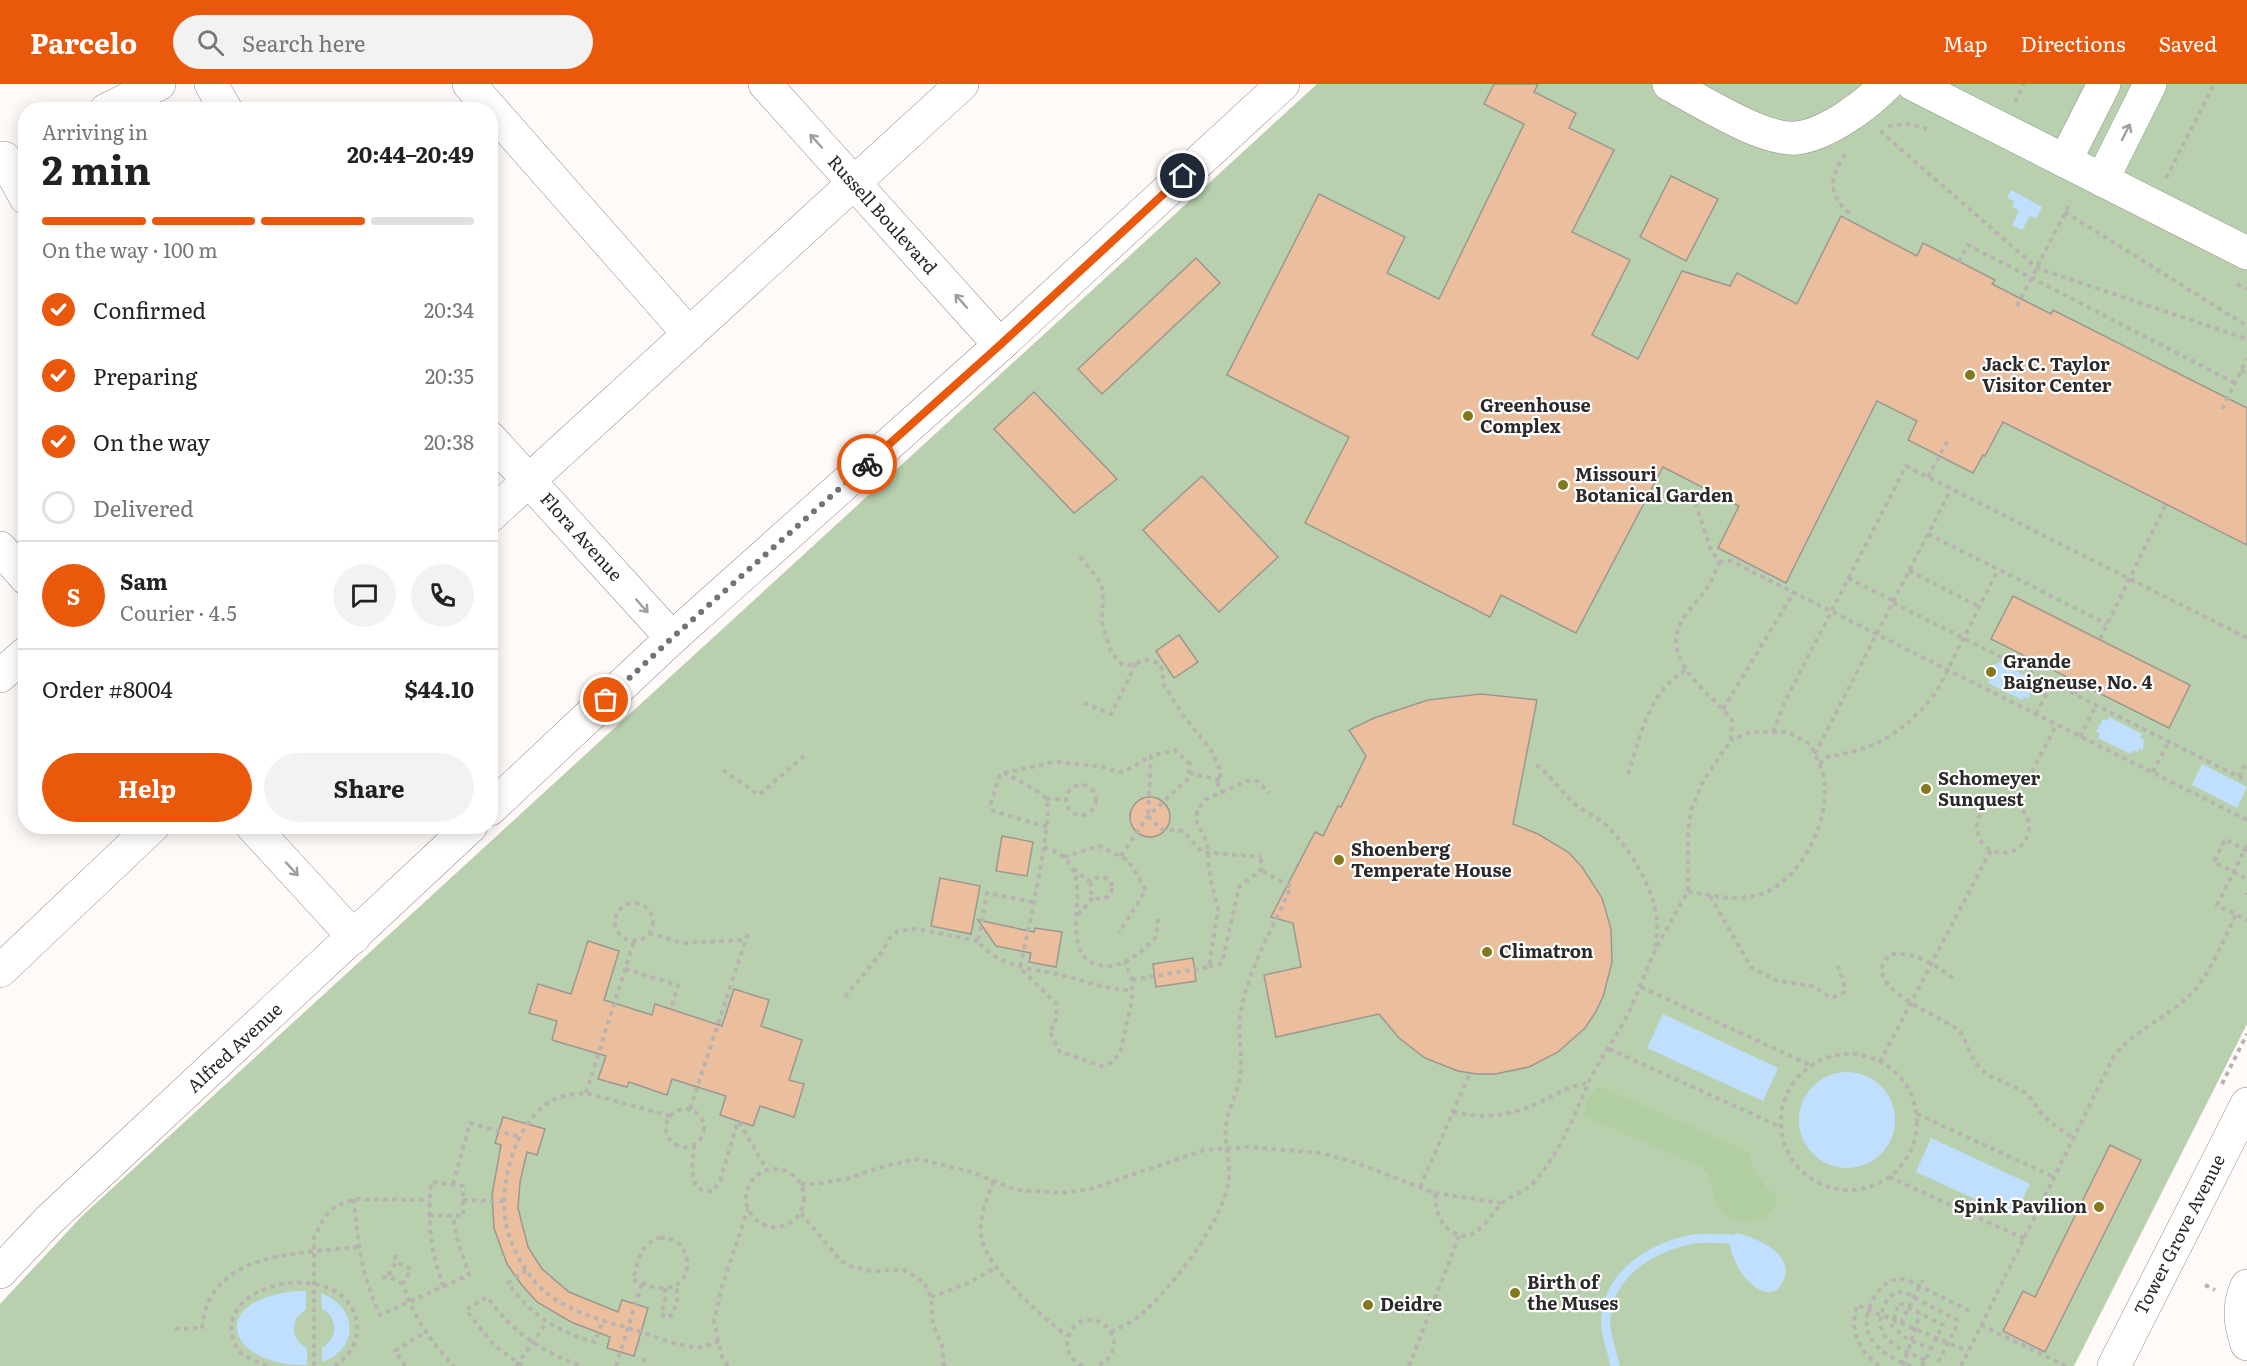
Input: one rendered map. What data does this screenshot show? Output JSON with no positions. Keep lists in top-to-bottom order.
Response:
{
  "streets": {
    "street": [
      "Russell Boulevard",
      "Flora Avenue",
      "Alfred Avenue",
      "Tower Grove Avenue"
    ]
  },
  "one_way": ["Flora Avenue"],
  "places": [
    "Jack C. Taylor Visitor Center",
    "Greenhouse Complex",
    "Missouri Botanical Garden",
    "Grande Baigneuse, No. 4",
    "Schomeyer Sunquest",
    "Shoenberg Temperate House",
    "Climatron",
    "Spink Pavilion",
    "Birth of the Muses",
    "Deidre"
  ],
  "page": {
    "header": "Parcelo",
    "search": "Search here",
    "nav": ["Map", "Directions", "Saved"],
    "heading": ["2 min", "Arriving in", "20:44–20:49"],
    "panel": [
      "Sam",
      "Courier · 4.5",
      "Order #8004",
      "$44.10"
    ],
    "bar": "On the way · 100 m",
    "list": [
      ["Confirmed", "20:34"],
      ["Preparing", "20:35"],
      ["On the way", "20:38"],
      "Delivered"
    ],
    "round": "S",
    "buttons": ["Help", "Share"]
  }
}
